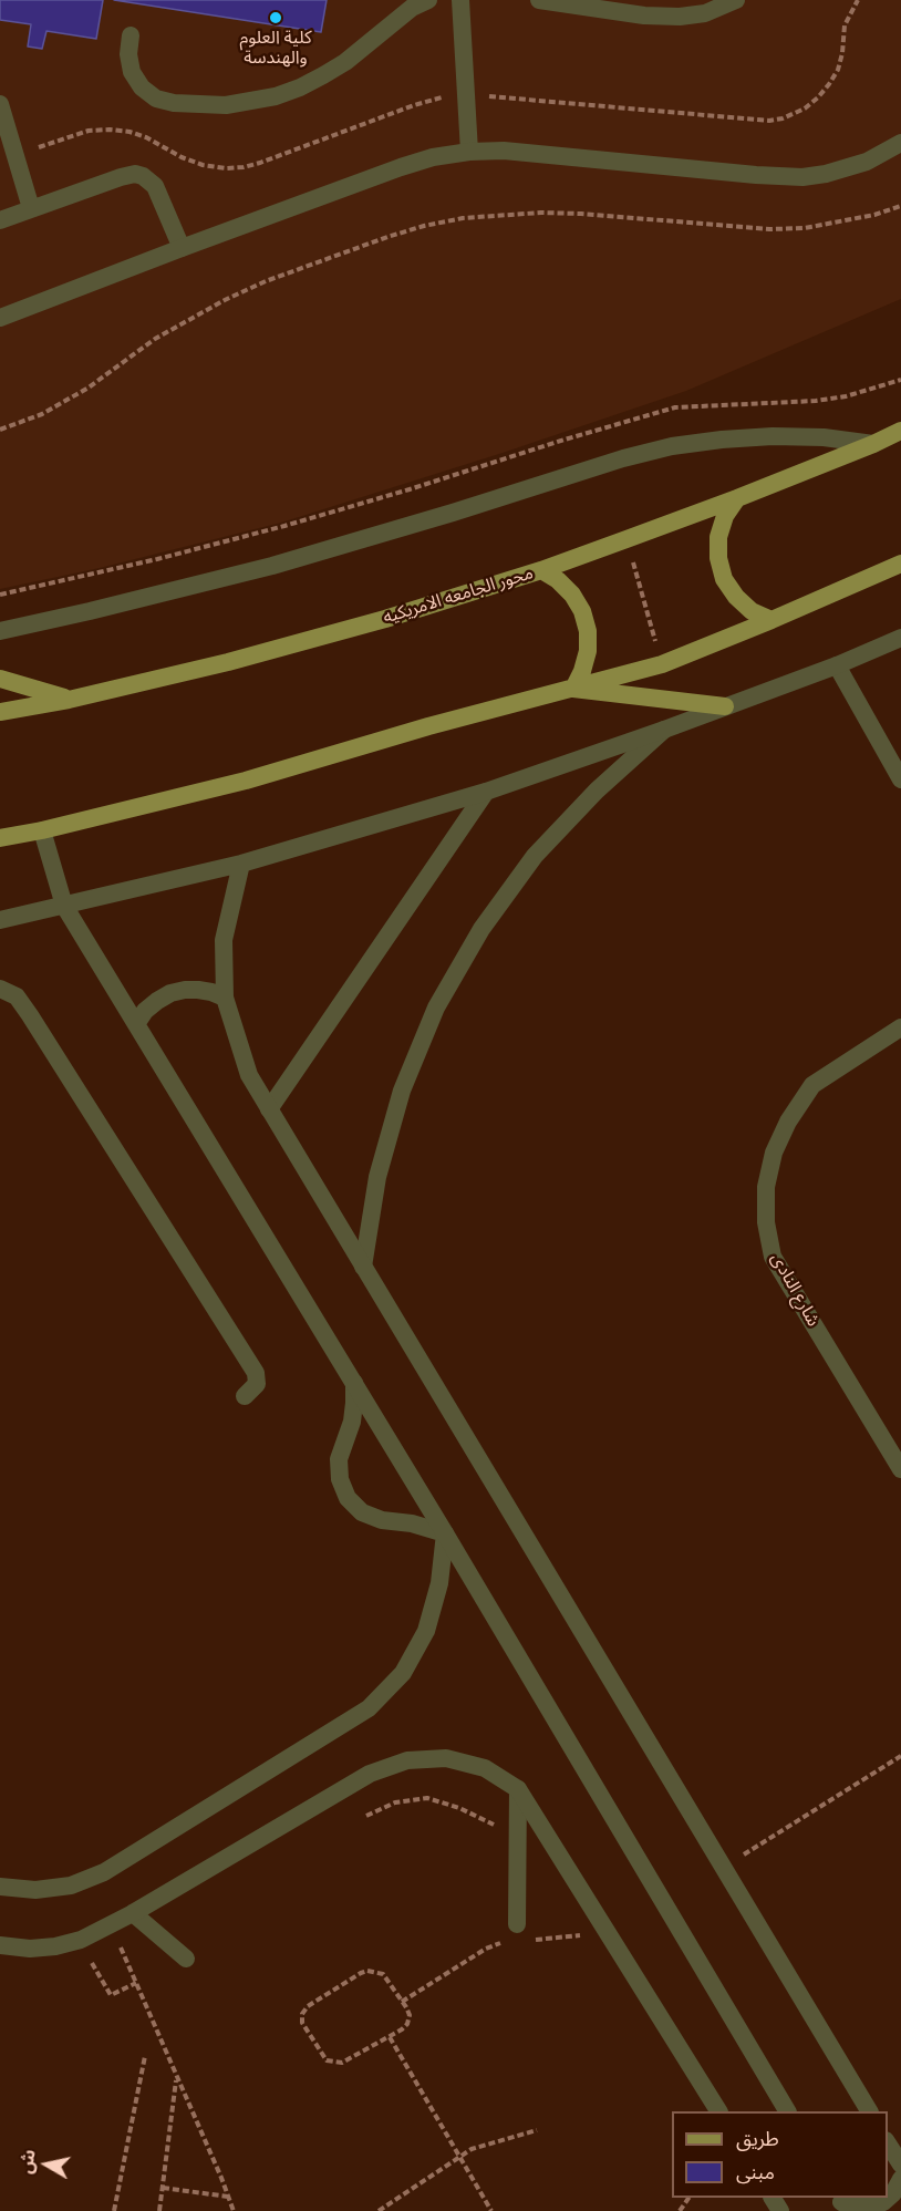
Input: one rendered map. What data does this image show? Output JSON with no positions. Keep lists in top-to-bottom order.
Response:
{
  "streets": {
    "main road": ["محور الجامعه الامريكيه"],
    "street": ["شارع النادى"]
  },
  "places": ["كلية العلوم والهندسة"],
  "legend": ["طريق", "مبنى"],
  "north": "left"
}
